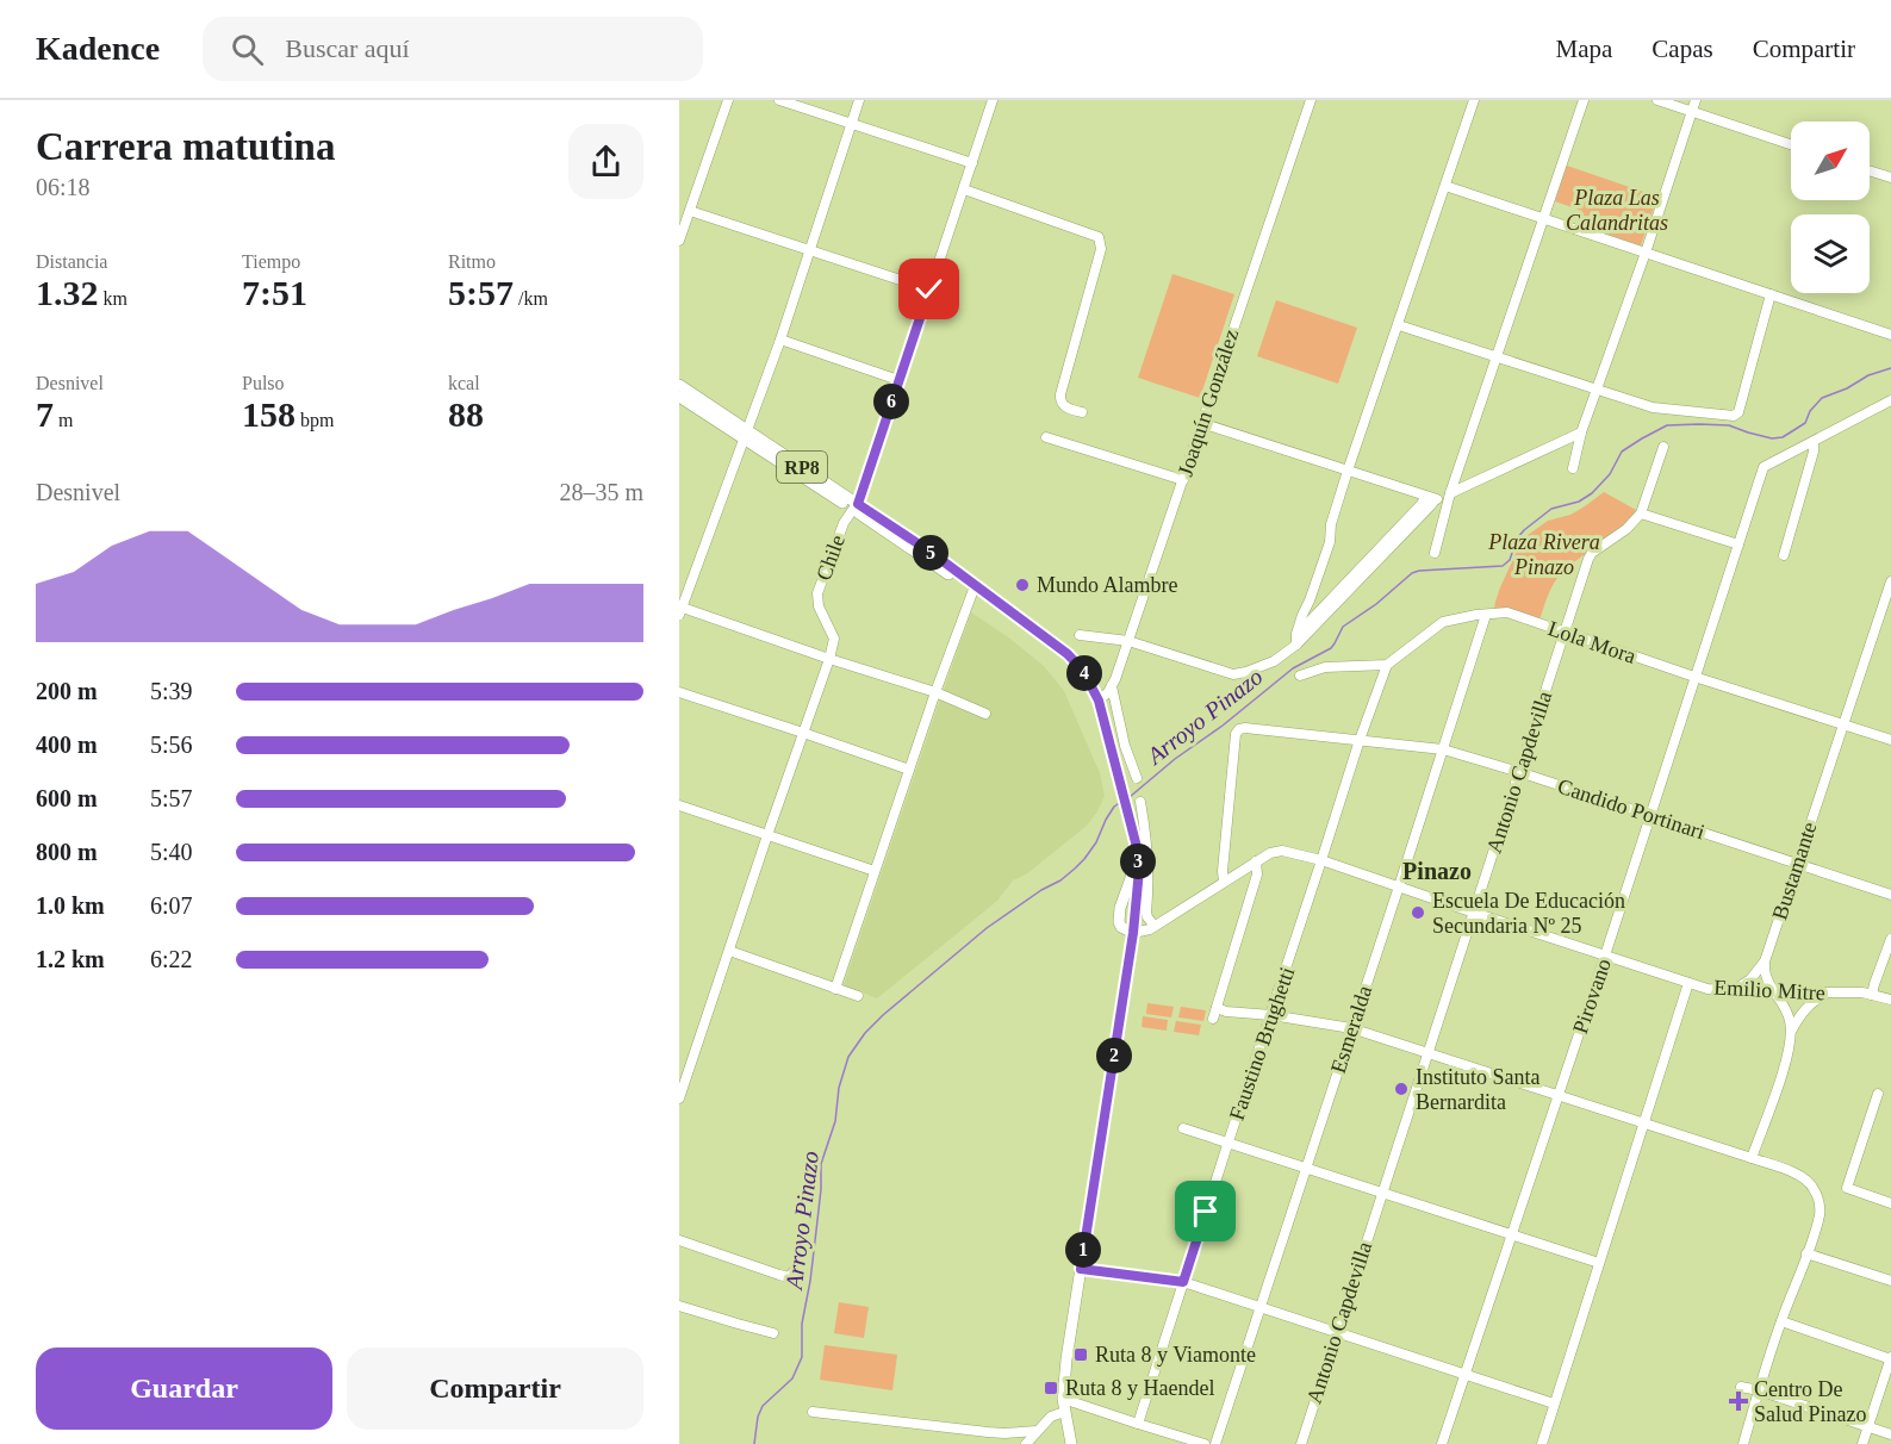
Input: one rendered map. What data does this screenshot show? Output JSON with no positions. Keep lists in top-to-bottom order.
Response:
{
  "streets": {
    "main road": ["RP8"],
    "street": [
      "Joaquín González",
      "Chile",
      "Lola Mora",
      "Antonio Capdevilla",
      "Candido Portinari",
      "Bustamante",
      "Emilio Mitre",
      "Pirovano",
      "Esmeralda",
      "Faustino Brughetti"
    ]
  },
  "crossings": [
    ["Joaquín González", "RP8"],
    ["RP8", "Chile"],
    ["RP8", "Emilio Mitre"],
    ["Lola Mora", "Antonio Capdevilla"],
    ["Lola Mora", "Bustamante"],
    ["Lola Mora", "Pirovano"],
    ["Lola Mora", "Esmeralda"],
    ["Lola Mora", "Faustino Brughetti"],
    ["Antonio Capdevilla", "Candido Portinari"],
    ["Antonio Capdevilla", "Emilio Mitre"],
    ["Candido Portinari", "Bustamante"],
    ["Candido Portinari", "Emilio Mitre"],
    ["Candido Portinari", "Pirovano"],
    ["Candido Portinari", "Esmeralda"],
    ["Candido Portinari", "Faustino Brughetti"],
    ["Emilio Mitre", "Pirovano"],
    ["Emilio Mitre", "Esmeralda"],
    ["Emilio Mitre", "Faustino Brughetti"]
  ],
  "districts": ["Pinazo"],
  "water": ["Arroyo Pinazo"],
  "parks": ["Plaza Las Calandritas", "Plaza Rivera Pinazo"],
  "places": {
    "other": ["Mundo Alambre", "Escuela De Educación Secundaria Nº 25", "Instituto Santa Bernardita"],
    "transit": ["Ruta 8 y Viamonte", "Ruta 8 y Haendel"],
    "health": ["Centro De Salud Pinazo"]
  },
  "north": "top right",
  "page": {
    "header": "Kadence",
    "search": "Buscar aquí",
    "nav": ["Mapa", "Capas", "Compartir"],
    "heading": ["Carrera matutina", "06:18"],
    "stats": [
      ["Distancia", "1.32 km"],
      ["Tiempo", "7:51"],
      ["Ritmo", "5:57 /km"],
      ["Desnivel", "7 m"],
      ["Pulso", "158 bpm"],
      ["kcal", "88"]
    ],
    "pins": [
      "6",
      "5",
      "4",
      "3",
      "2",
      "1"
    ],
    "chart": ["Desnivel", "28–35 m"],
    "list": [
      {
        "name": "200 m",
        "note": "5:39"
      },
      {
        "name": "400 m",
        "note": "5:56"
      },
      {
        "name": "600 m",
        "note": "5:57"
      },
      {
        "name": "800 m",
        "note": "5:40"
      },
      {
        "name": "1.0 km",
        "note": "6:07"
      },
      {
        "name": "1.2 km",
        "note": "6:22"
      }
    ],
    "buttons": ["Guardar", "Compartir"]
  }
}
